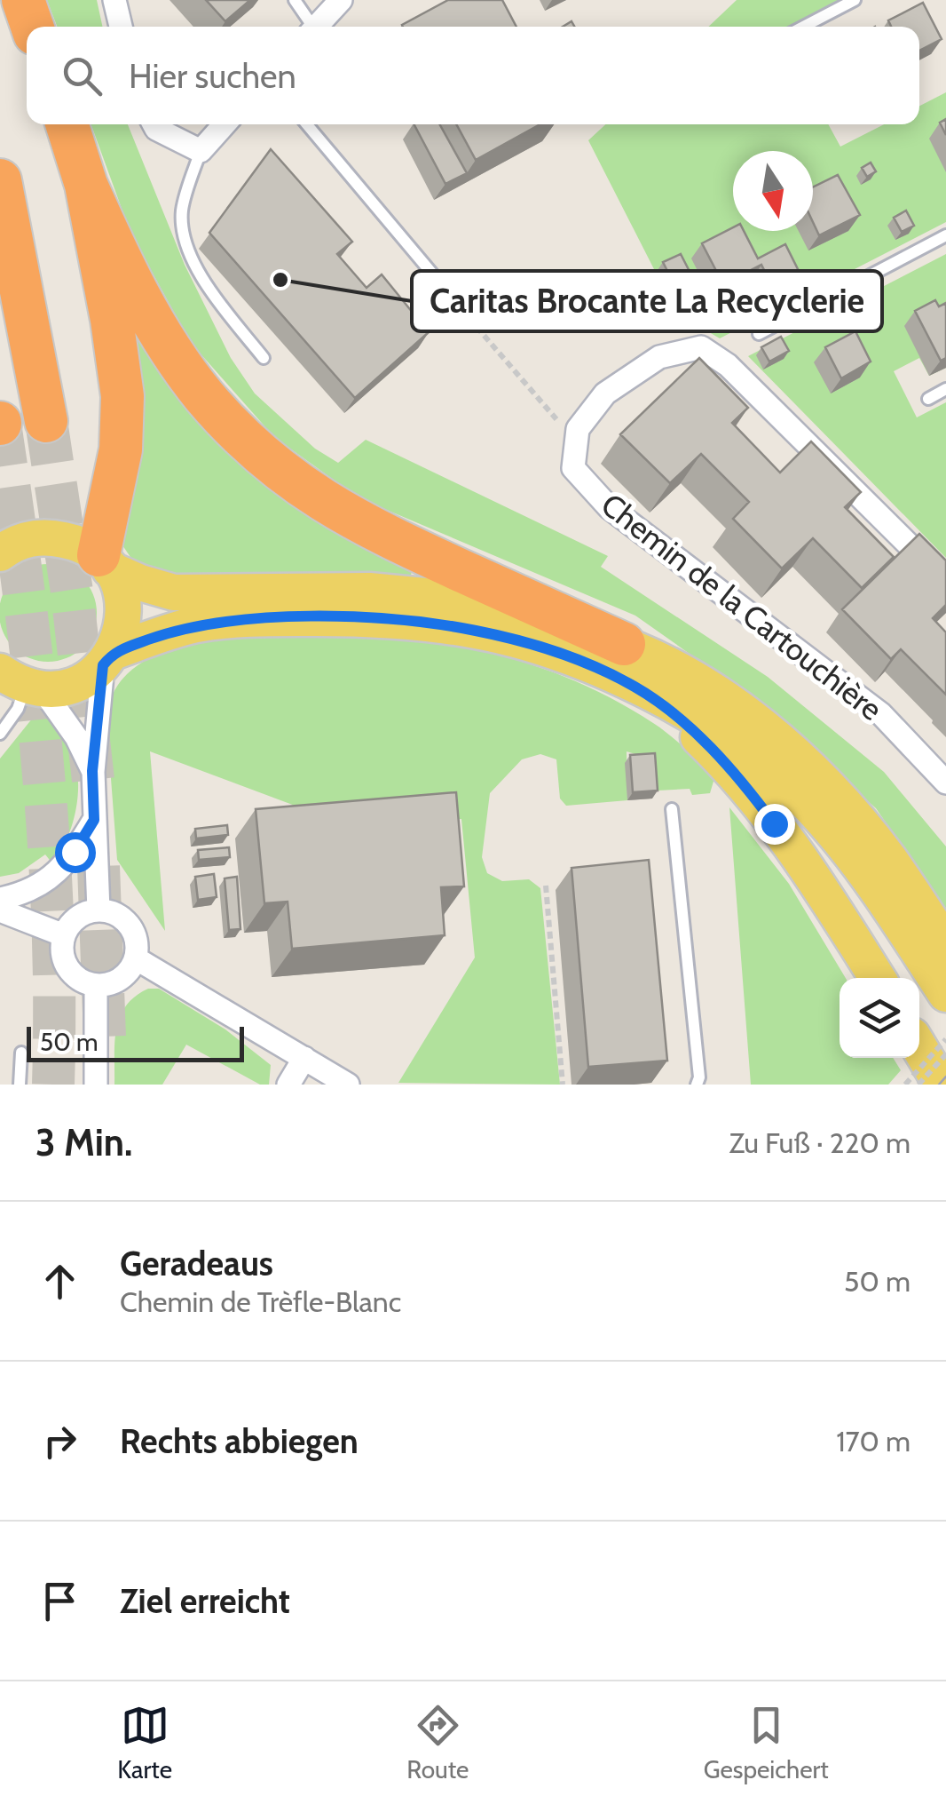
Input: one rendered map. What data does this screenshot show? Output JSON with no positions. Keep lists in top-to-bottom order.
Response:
{
  "streets": {
    "street": ["Chemin de la Cartouchière"]
  },
  "places": ["Caritas Brocante La Recyclerie"],
  "scale_bar": "50 m",
  "north": "bottom",
  "page": {
    "search": "Hier suchen",
    "scale": "50 m",
    "heading": ["3 Min.", "Zu Fuß · 220 m"],
    "list": [
      ["Geradeaus", "Chemin de Trèfle-Blanc", "50 m"],
      ["Rechts abbiegen", "170 m"],
      "Ziel erreicht"
    ],
    "nav": ["Karte", "Route", "Gespeichert"]
  }
}
